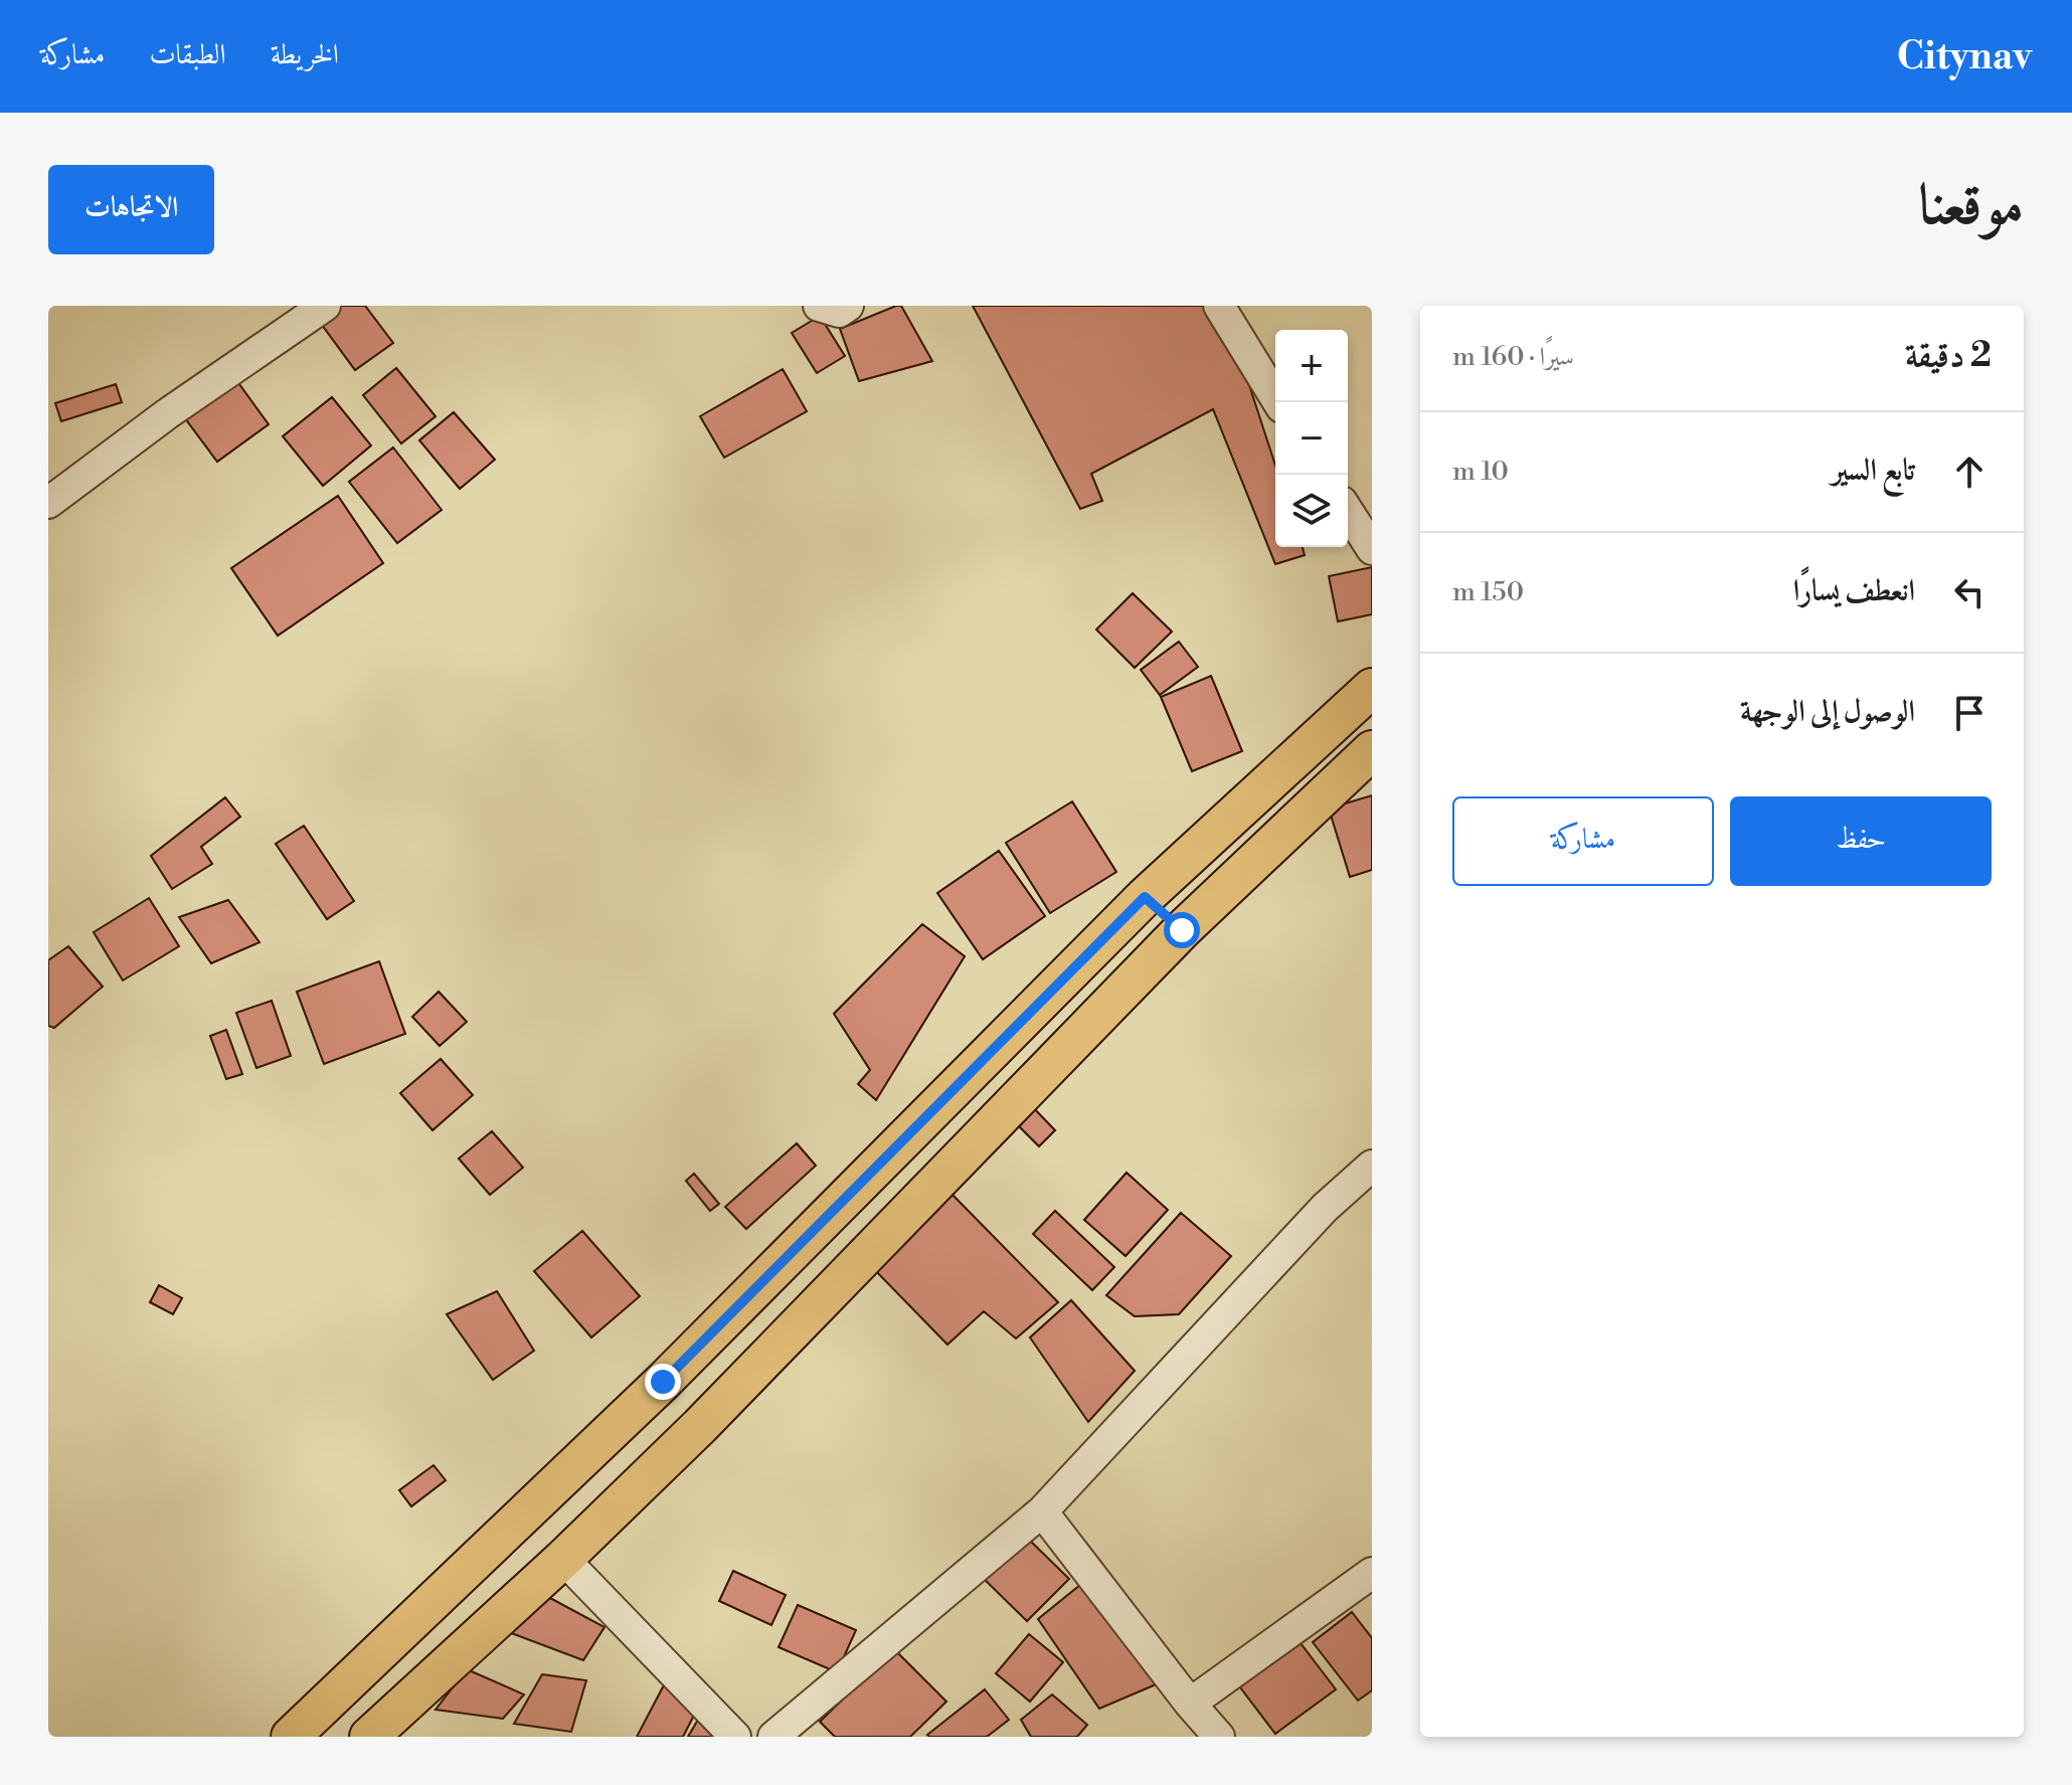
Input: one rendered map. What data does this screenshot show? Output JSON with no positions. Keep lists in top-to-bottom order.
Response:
{
  "page": {
    "header": "Citynav",
    "nav": ["الخريطة", "الطبقات", "مشاركة"],
    "title": "موقعنا",
    "buttons": [
      "الاتجاهات",
      ["حفظ", "مشاركة"]
    ],
    "heading": ["2 دقيقة", "سيرًا · 160 m"],
    "map_buttons": ["+", "−"],
    "list": [
      ["تابع السير", "10 m"],
      ["انعطف يسارًا", "150 m"],
      "الوصول إلى الوجهة"
    ]
  }
}
